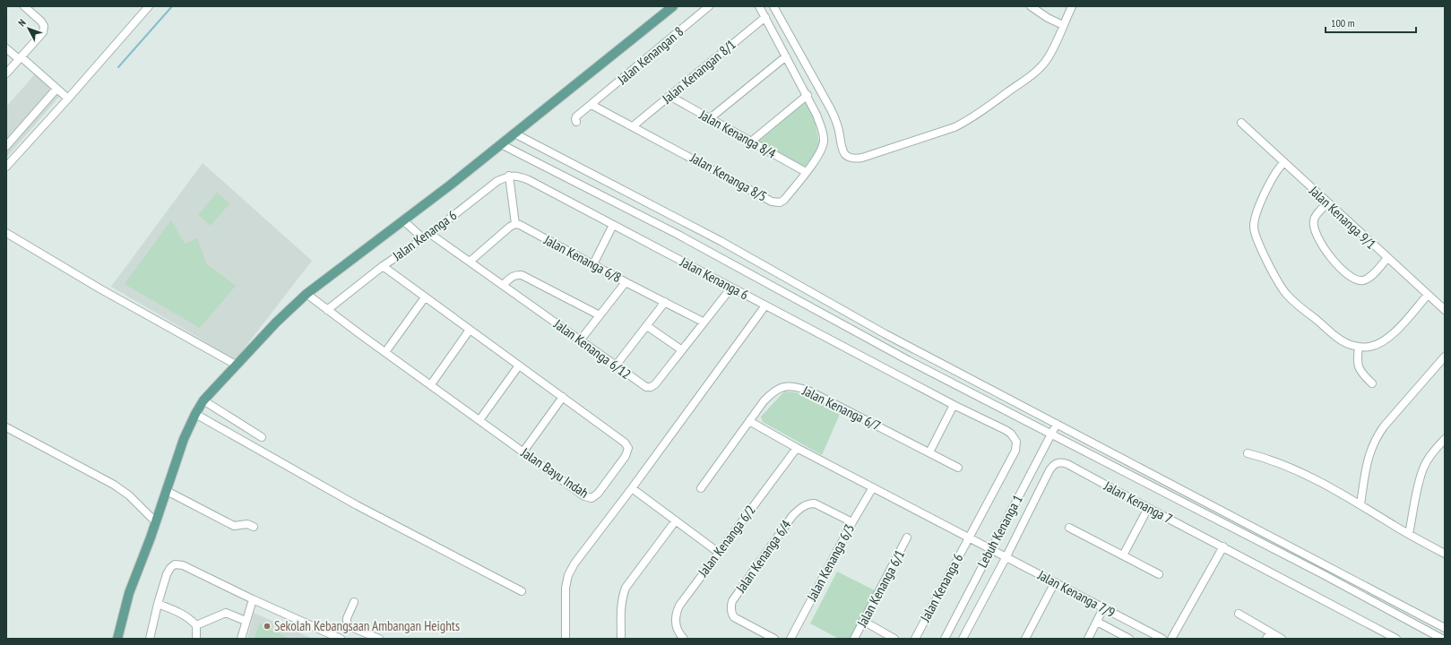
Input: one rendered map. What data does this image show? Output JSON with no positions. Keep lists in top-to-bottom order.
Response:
{
  "streets": {
    "street": [
      "Jalan Kenangan 8",
      "Jalan Kenangan 8/1",
      "Jalan Kenanga 8/4",
      "Jalan Kenanga 8/5",
      "Jalan Kenanga 9/1",
      "Jalan Kenanga 6",
      "Jalan Kenanga 6/8",
      "Jalan Kenanga 6/12",
      "Jalan Kenanga 6/7",
      "Jalan Bayu Indah",
      "Jalan Kenanga 7",
      "Lebuh Kenanga 1",
      "Jalan Kenanga 6/2",
      "Jalan Kenanga 6/4",
      "Jalan Kenanga 6/3",
      "Jalan Kenanga 6/1",
      "Jalan Kenanga 7/9"
    ]
  },
  "crossings": [
    ["Jalan Kenangan 8", "Jalan Kenanga 8/5"],
    ["Jalan Kenangan 8/1", "Jalan Kenanga 8/4"],
    ["Jalan Kenangan 8/1", "Jalan Kenanga 8/5"],
    ["Jalan Kenanga 8/4", "Jalan Kenanga 8/5"],
    ["Jalan Kenanga 6", "Jalan Kenanga 6/12"],
    ["Jalan Kenanga 6", "Jalan Bayu Indah"],
    ["Jalan Kenanga 6/8", "Jalan Kenanga 6/12"],
    ["Jalan Kenanga 7", "Jalan Kenanga 7/9"],
    ["Lebuh Kenanga 1", "Jalan Kenanga 7/9"],
    ["Jalan Kenanga 6/4", "Jalan Kenanga 6/3"]
  ],
  "places": ["Sekolah Kebangsaan Ambangan Heights"],
  "scale_bar": "100 m",
  "north": "top left"
}
